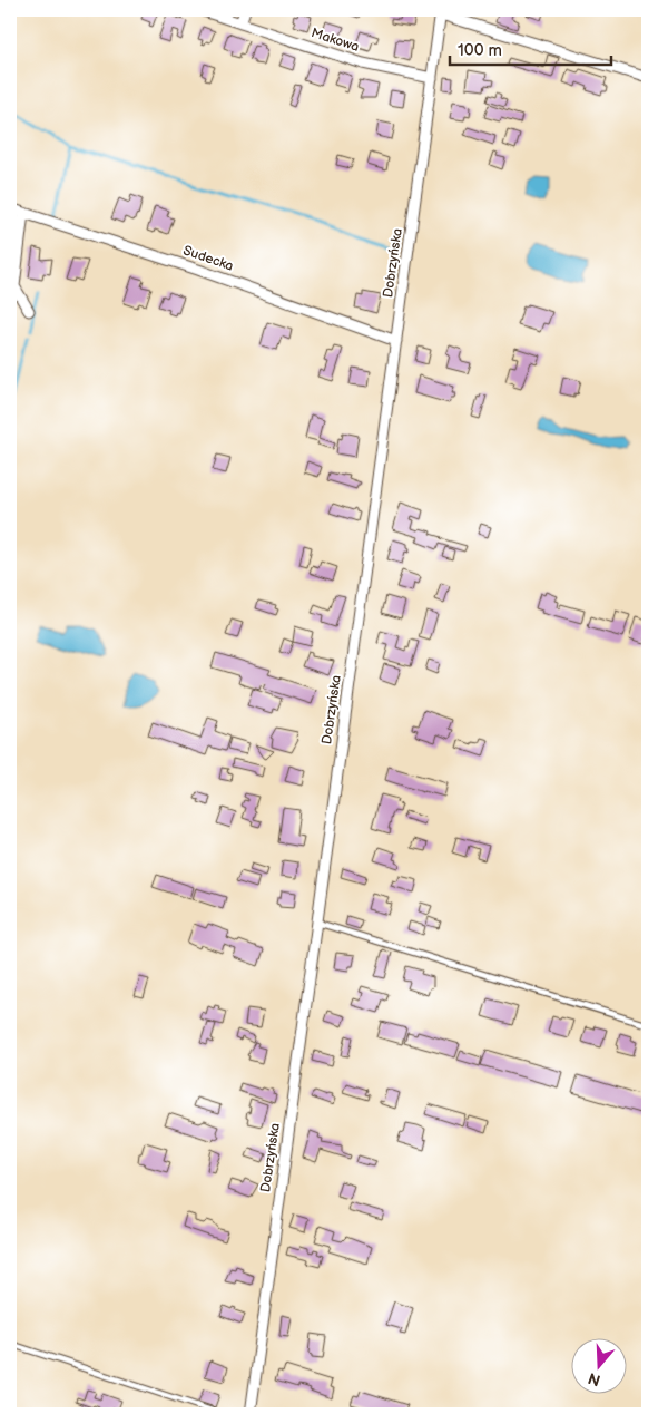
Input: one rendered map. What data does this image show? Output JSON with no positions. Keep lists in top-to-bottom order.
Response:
{
  "streets": {
    "street": ["Makowa", "Sudecka", "Dobrzyńska"]
  },
  "crossings": [
    ["Makowa", "Dobrzyńska"],
    ["Sudecka", "Dobrzyńska"]
  ],
  "scale_bar": "100 m",
  "north": "bottom"
}
